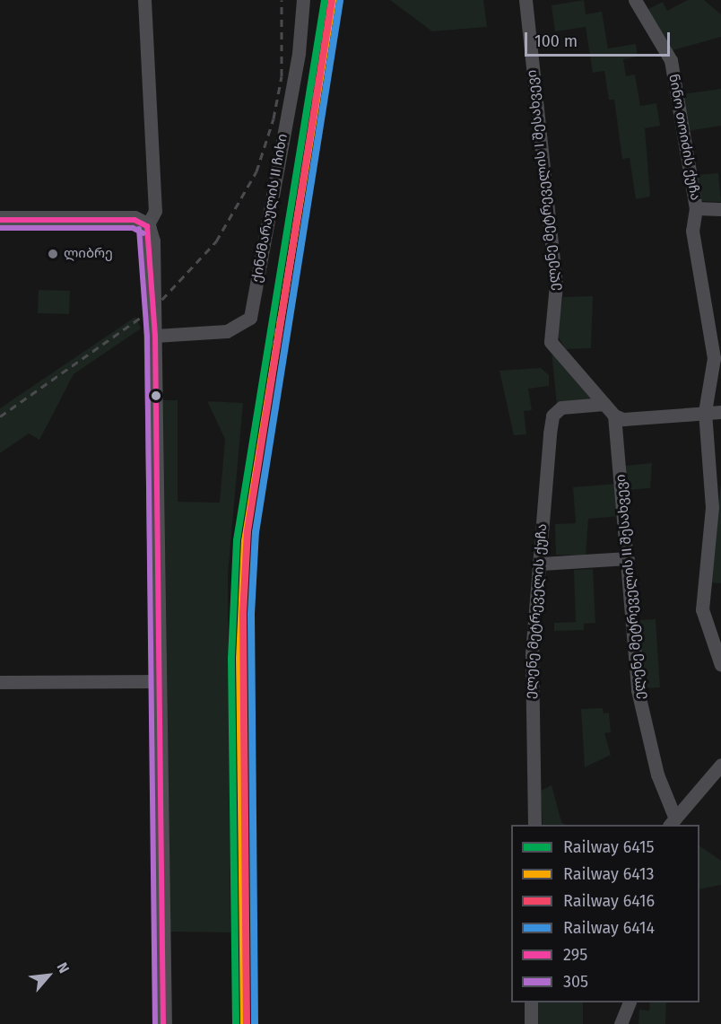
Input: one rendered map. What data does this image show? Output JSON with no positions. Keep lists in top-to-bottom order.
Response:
{
  "streets": {
    "street": [
      "ნინო თოიძის ქუჩა",
      "ელენე მეტრეველის I შესახვევი",
      "ქინძმარაულის II ჩიხი",
      "ელენე მეტრეველის II შესახვევი",
      "ელენე მეტრეველის ქუჩა"
    ]
  },
  "crossings": [
    ["ელენე მეტრეველის I შესახვევი", "ელენე მეტრეველის ქუჩა"]
  ],
  "places": ["ლიბრე"],
  "lines": [
    "rail line 6415",
    "rail line 6416",
    "rail line 6413",
    "rail line 6414",
    "transit line 295",
    "transit line 305"
  ],
  "legend": [
    "Railway 6415",
    "Railway 6413",
    "Railway 6416",
    "Railway 6414",
    "295",
    "305"
  ],
  "scale_bar": "100 m",
  "north": "top right"
}
